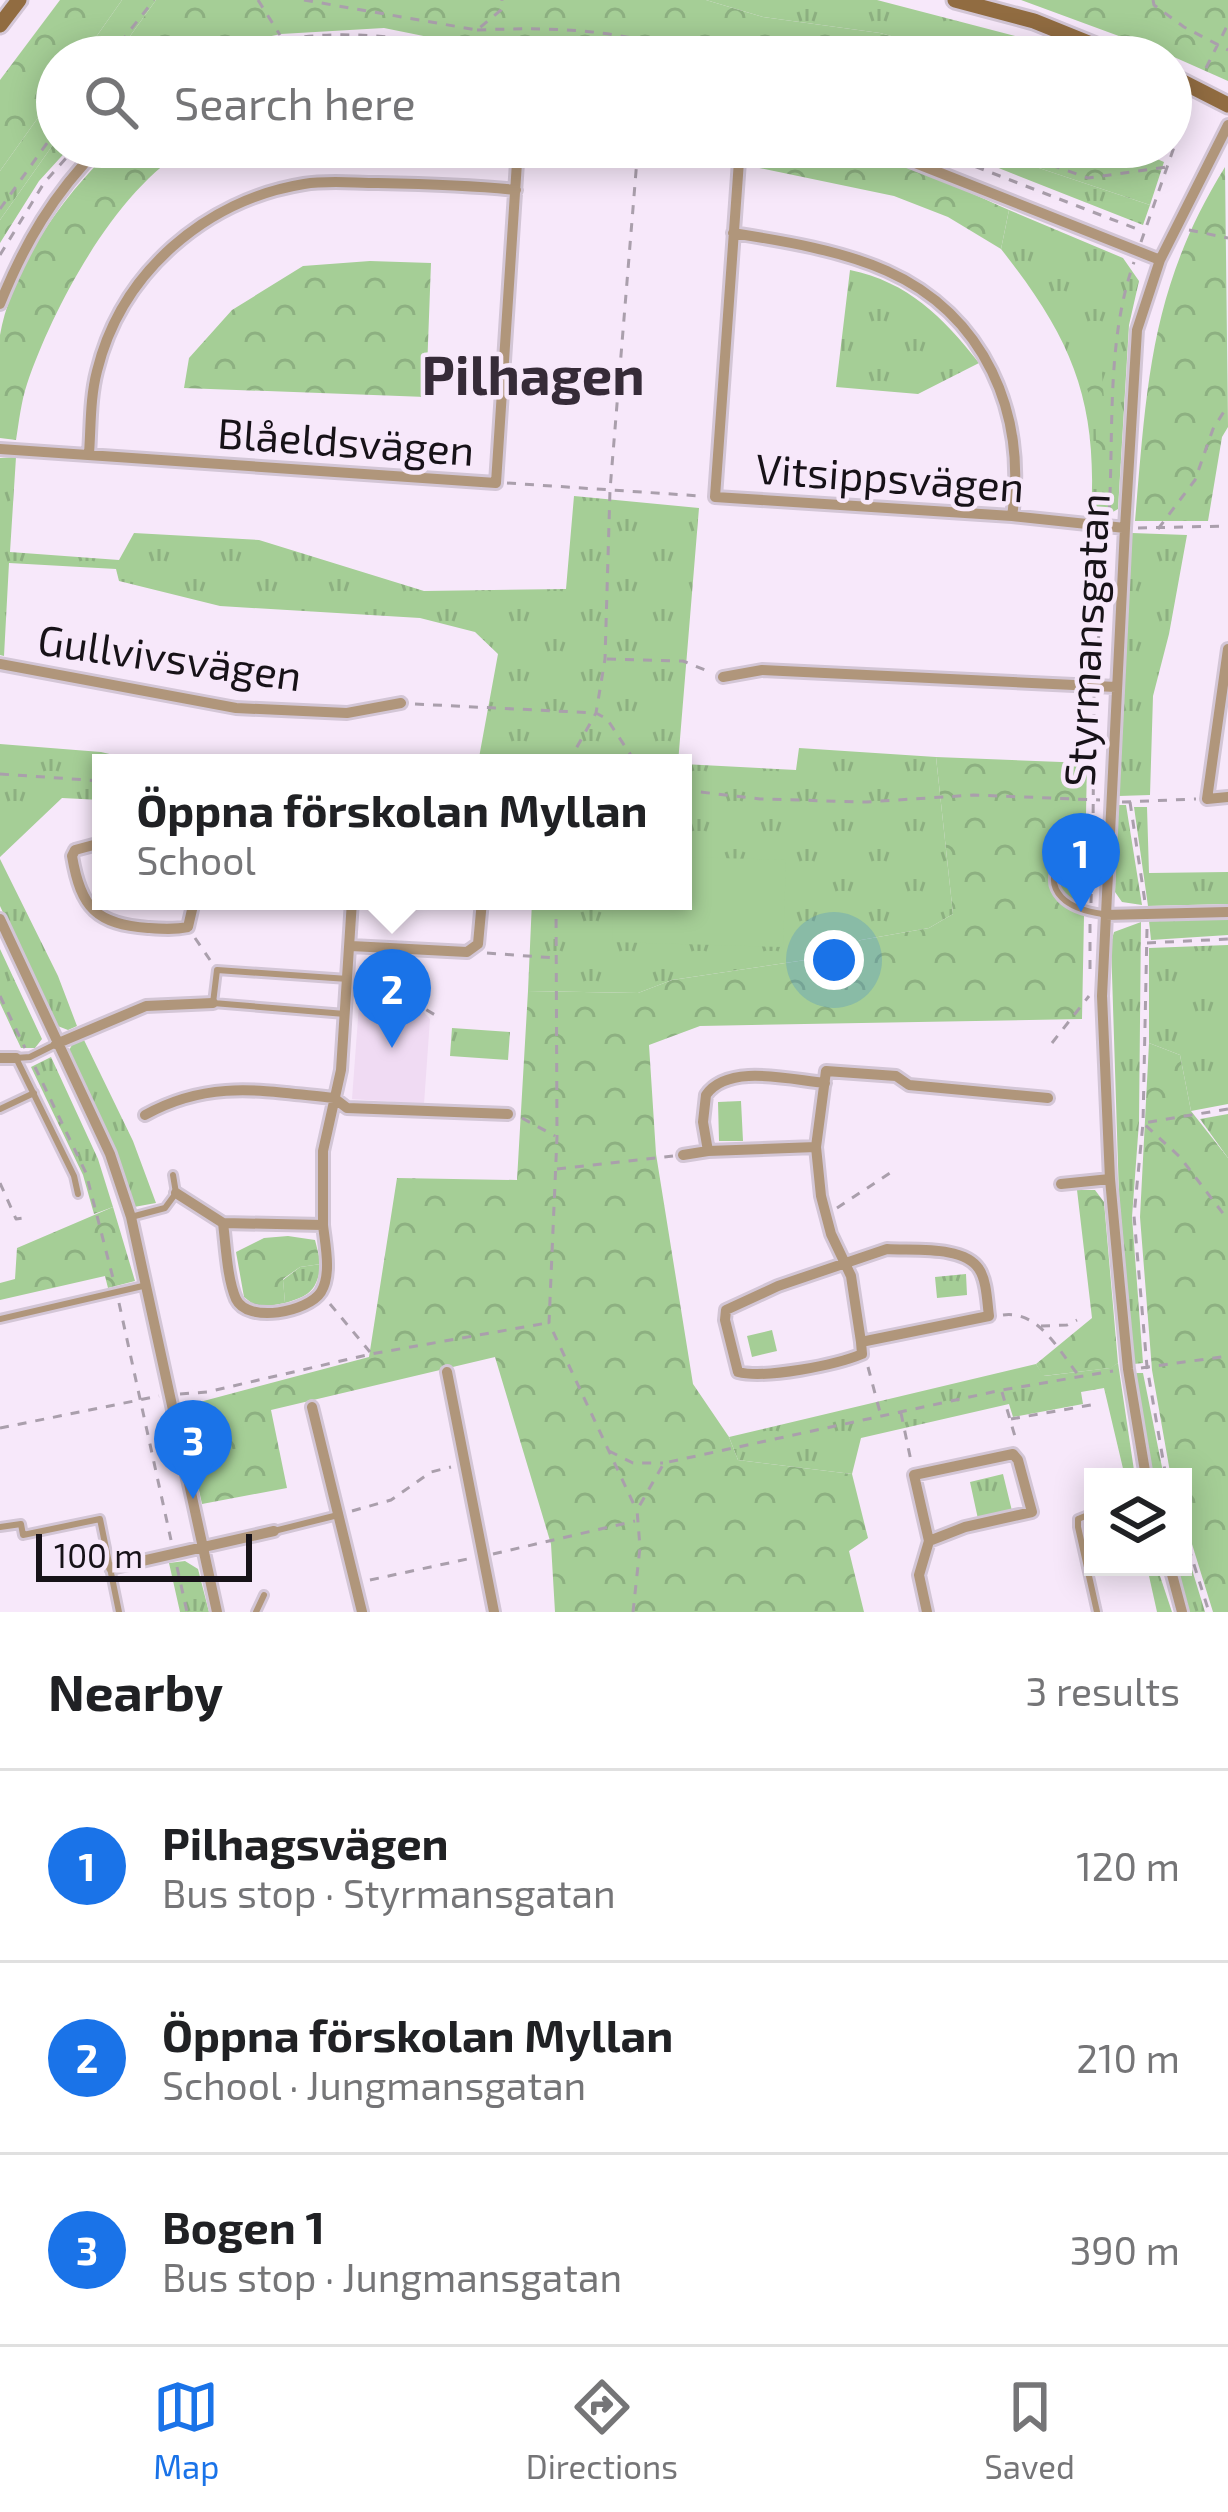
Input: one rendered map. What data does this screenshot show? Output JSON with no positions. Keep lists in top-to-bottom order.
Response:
{
  "streets": {
    "street": [
      "Blåeldsvägen",
      "Vitsippsvägen",
      "Styrmansgatan",
      "Gullvivsvägen"
    ]
  },
  "crossings": [
    ["Vitsippsvägen", "Styrmansgatan"]
  ],
  "districts": ["Pilhagen"],
  "scale_bar": "100 m",
  "page": {
    "search": "Search here",
    "popup": ["Öppna förskolan Myllan", "School"],
    "pins": ["1", "2", "3"],
    "scale": "100 m",
    "heading": ["Nearby", "3 results"],
    "list": [
      {
        "mark": "1",
        "name": "Pilhagsvägen",
        "note": "Bus stop · Styrmansgatan",
        "value": "120 m"
      },
      {
        "mark": "2",
        "name": "Öppna förskolan Myllan",
        "note": "School · Jungmansgatan",
        "value": "210 m"
      },
      {
        "mark": "3",
        "name": "Bogen 1",
        "note": "Bus stop · Jungmansgatan",
        "value": "390 m"
      }
    ],
    "nav": ["Map", "Directions", "Saved"]
  }
}
